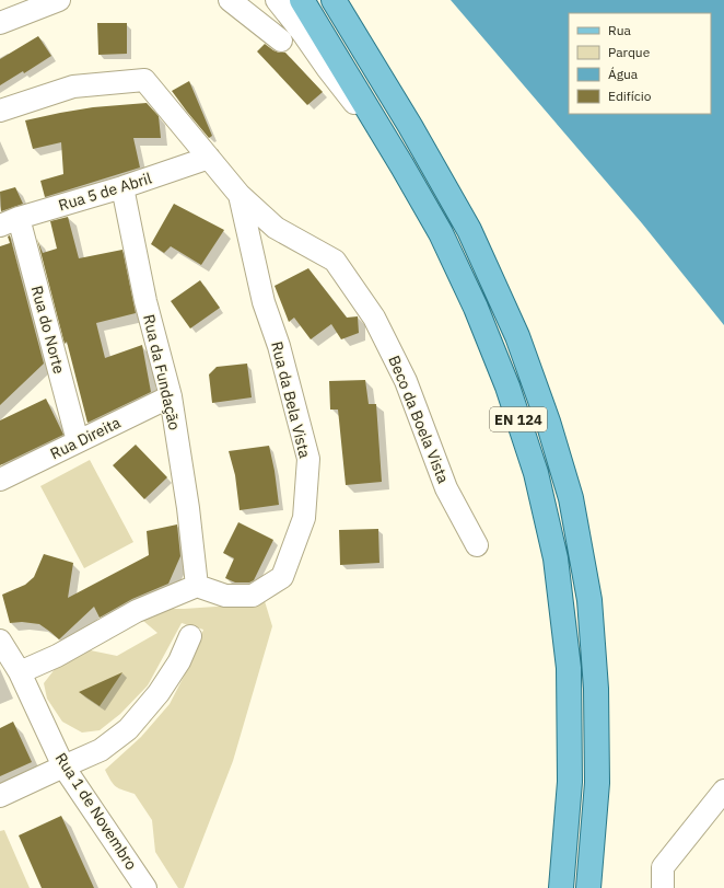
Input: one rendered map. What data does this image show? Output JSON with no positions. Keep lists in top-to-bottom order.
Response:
{
  "streets": {
    "main road": ["EN 124"],
    "street": [
      "Rua 5 de Abril",
      "Rua do Norte",
      "Rua da Fundação",
      "Rua da Bela Vista",
      "Beco da Boela Vista",
      "Rua Direita",
      "Rua 1 de Novembro"
    ]
  },
  "crossings": [
    ["Rua 5 de Abril", "Rua do Norte"],
    ["Rua 5 de Abril", "Rua da Fundação"],
    ["Rua 5 de Abril", "Beco da Boela Vista"],
    ["Rua do Norte", "Rua Direita"],
    ["Rua da Fundação", "Rua da Bela Vista"],
    ["Rua da Fundação", "Rua Direita"],
    ["Rua da Bela Vista", "Beco da Boela Vista"]
  ],
  "legend": [
    "Rua",
    "Parque",
    "Água",
    "Edifício"
  ]
}
